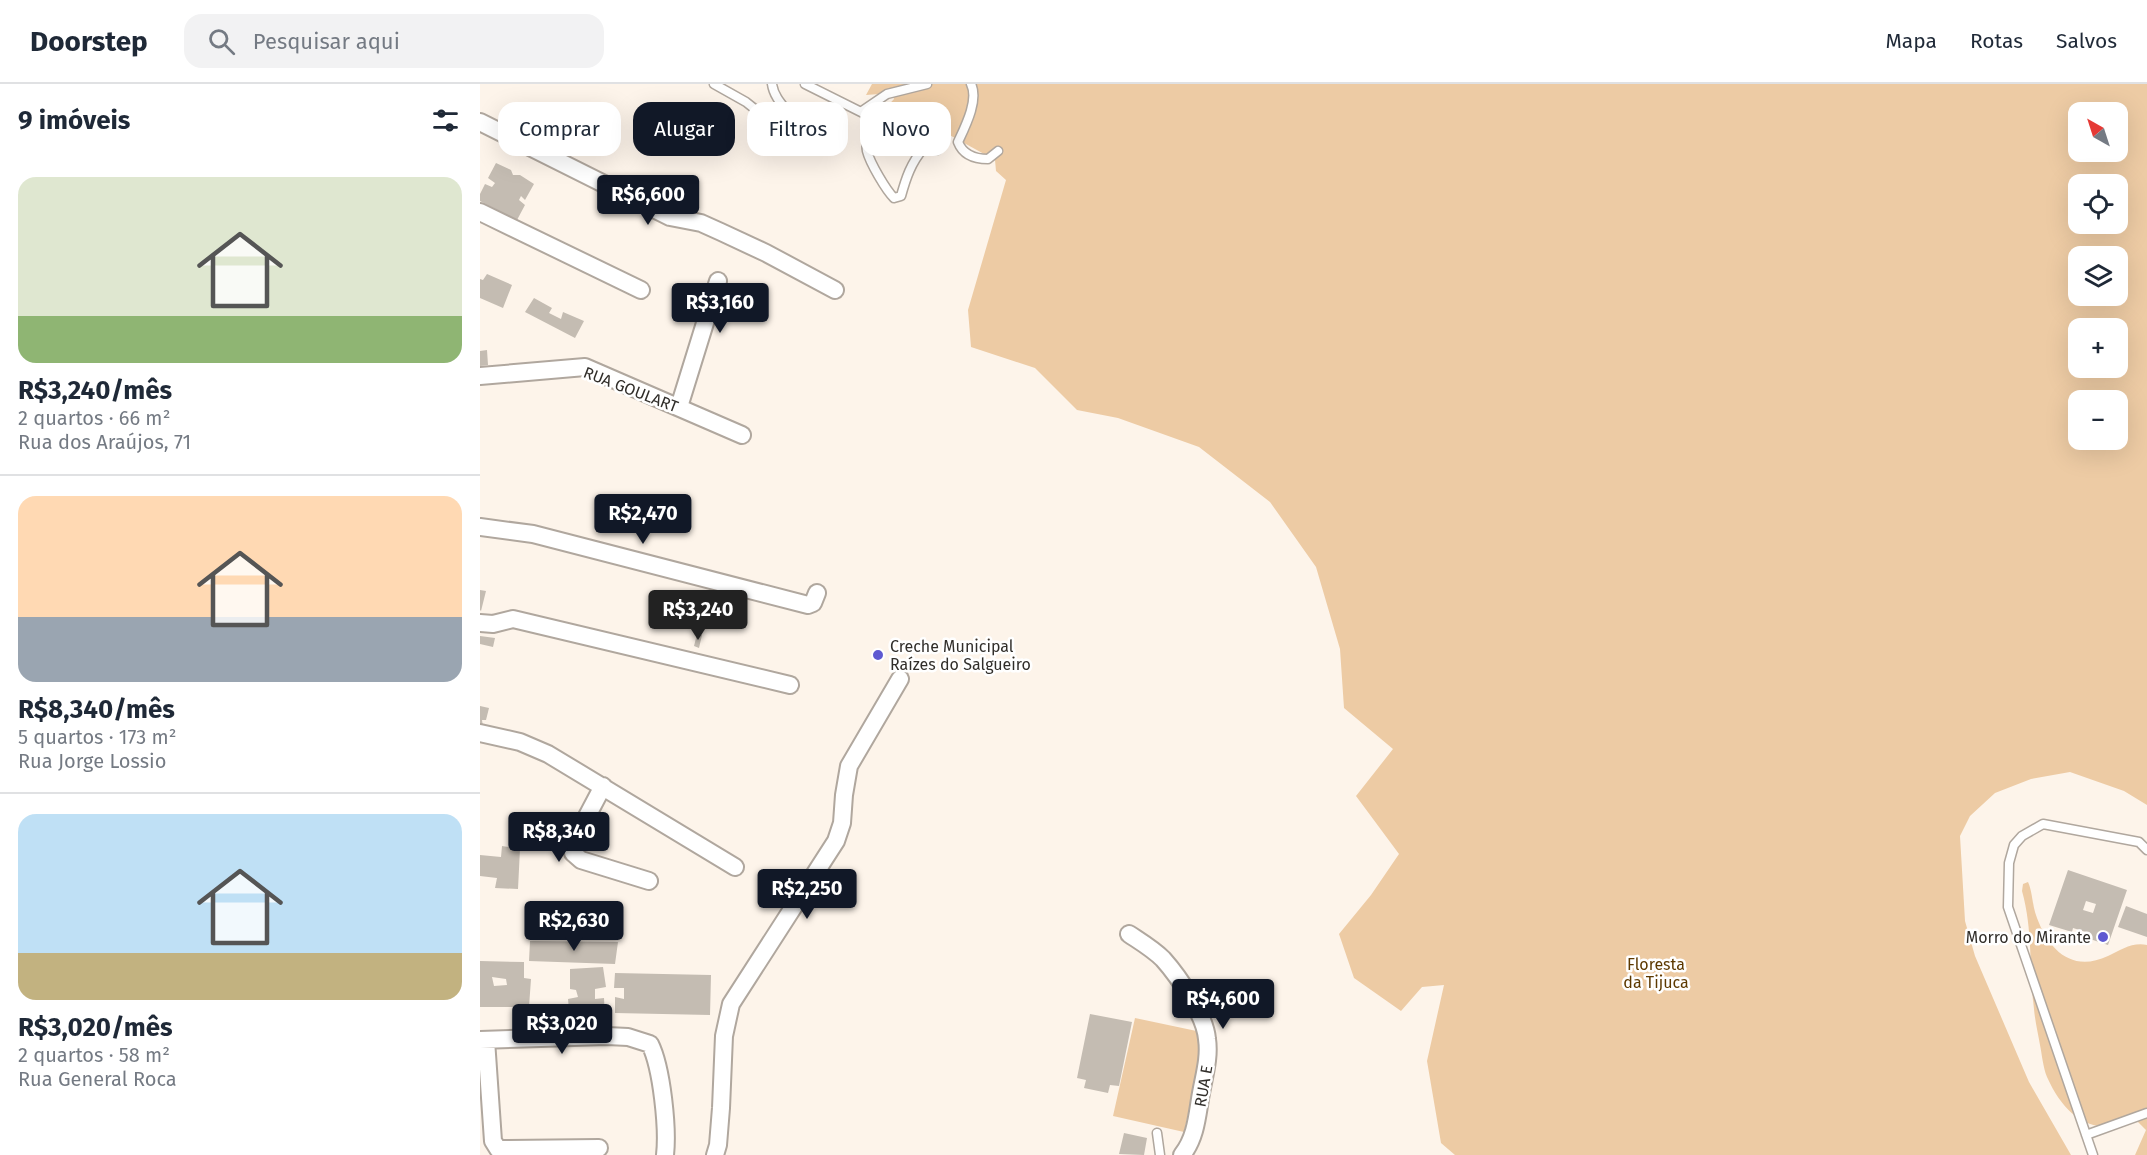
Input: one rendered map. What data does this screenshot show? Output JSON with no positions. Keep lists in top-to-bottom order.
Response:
{
  "streets": {
    "street": ["RUA GOULART", "RUA E"]
  },
  "parks": ["Floresta da Tijuca"],
  "places": ["Creche Municipal Raízes do Salgueiro", "Morro do Mirante"],
  "north": "top left",
  "page": {
    "header": "Doorstep",
    "search": "Pesquisar aqui",
    "nav": ["Mapa", "Rotas", "Salvos"],
    "heading": "9 imóveis",
    "map_buttons": ["+", "−"],
    "chip": [
      "Comprar",
      "Alugar",
      "Filtros",
      "Novo"
    ],
    "list": [
      {
        "name": "R$3,240/mês",
        "note": "2 quartos · 66 m² · Rua dos Araújos, 71"
      },
      {
        "name": "R$8,340/mês",
        "note": "5 quartos · 173 m² · Rua Jorge Lossio"
      },
      {
        "name": "R$3,020/mês",
        "note": "2 quartos · 58 m² · Rua General Roca"
      }
    ],
    "price": [
      "R$6,600",
      "R$3,160",
      "R$2,470",
      "R$3,240",
      "R$8,340",
      "R$2,250",
      "R$2,630",
      "R$4,600",
      "R$3,020"
    ]
  }
}
